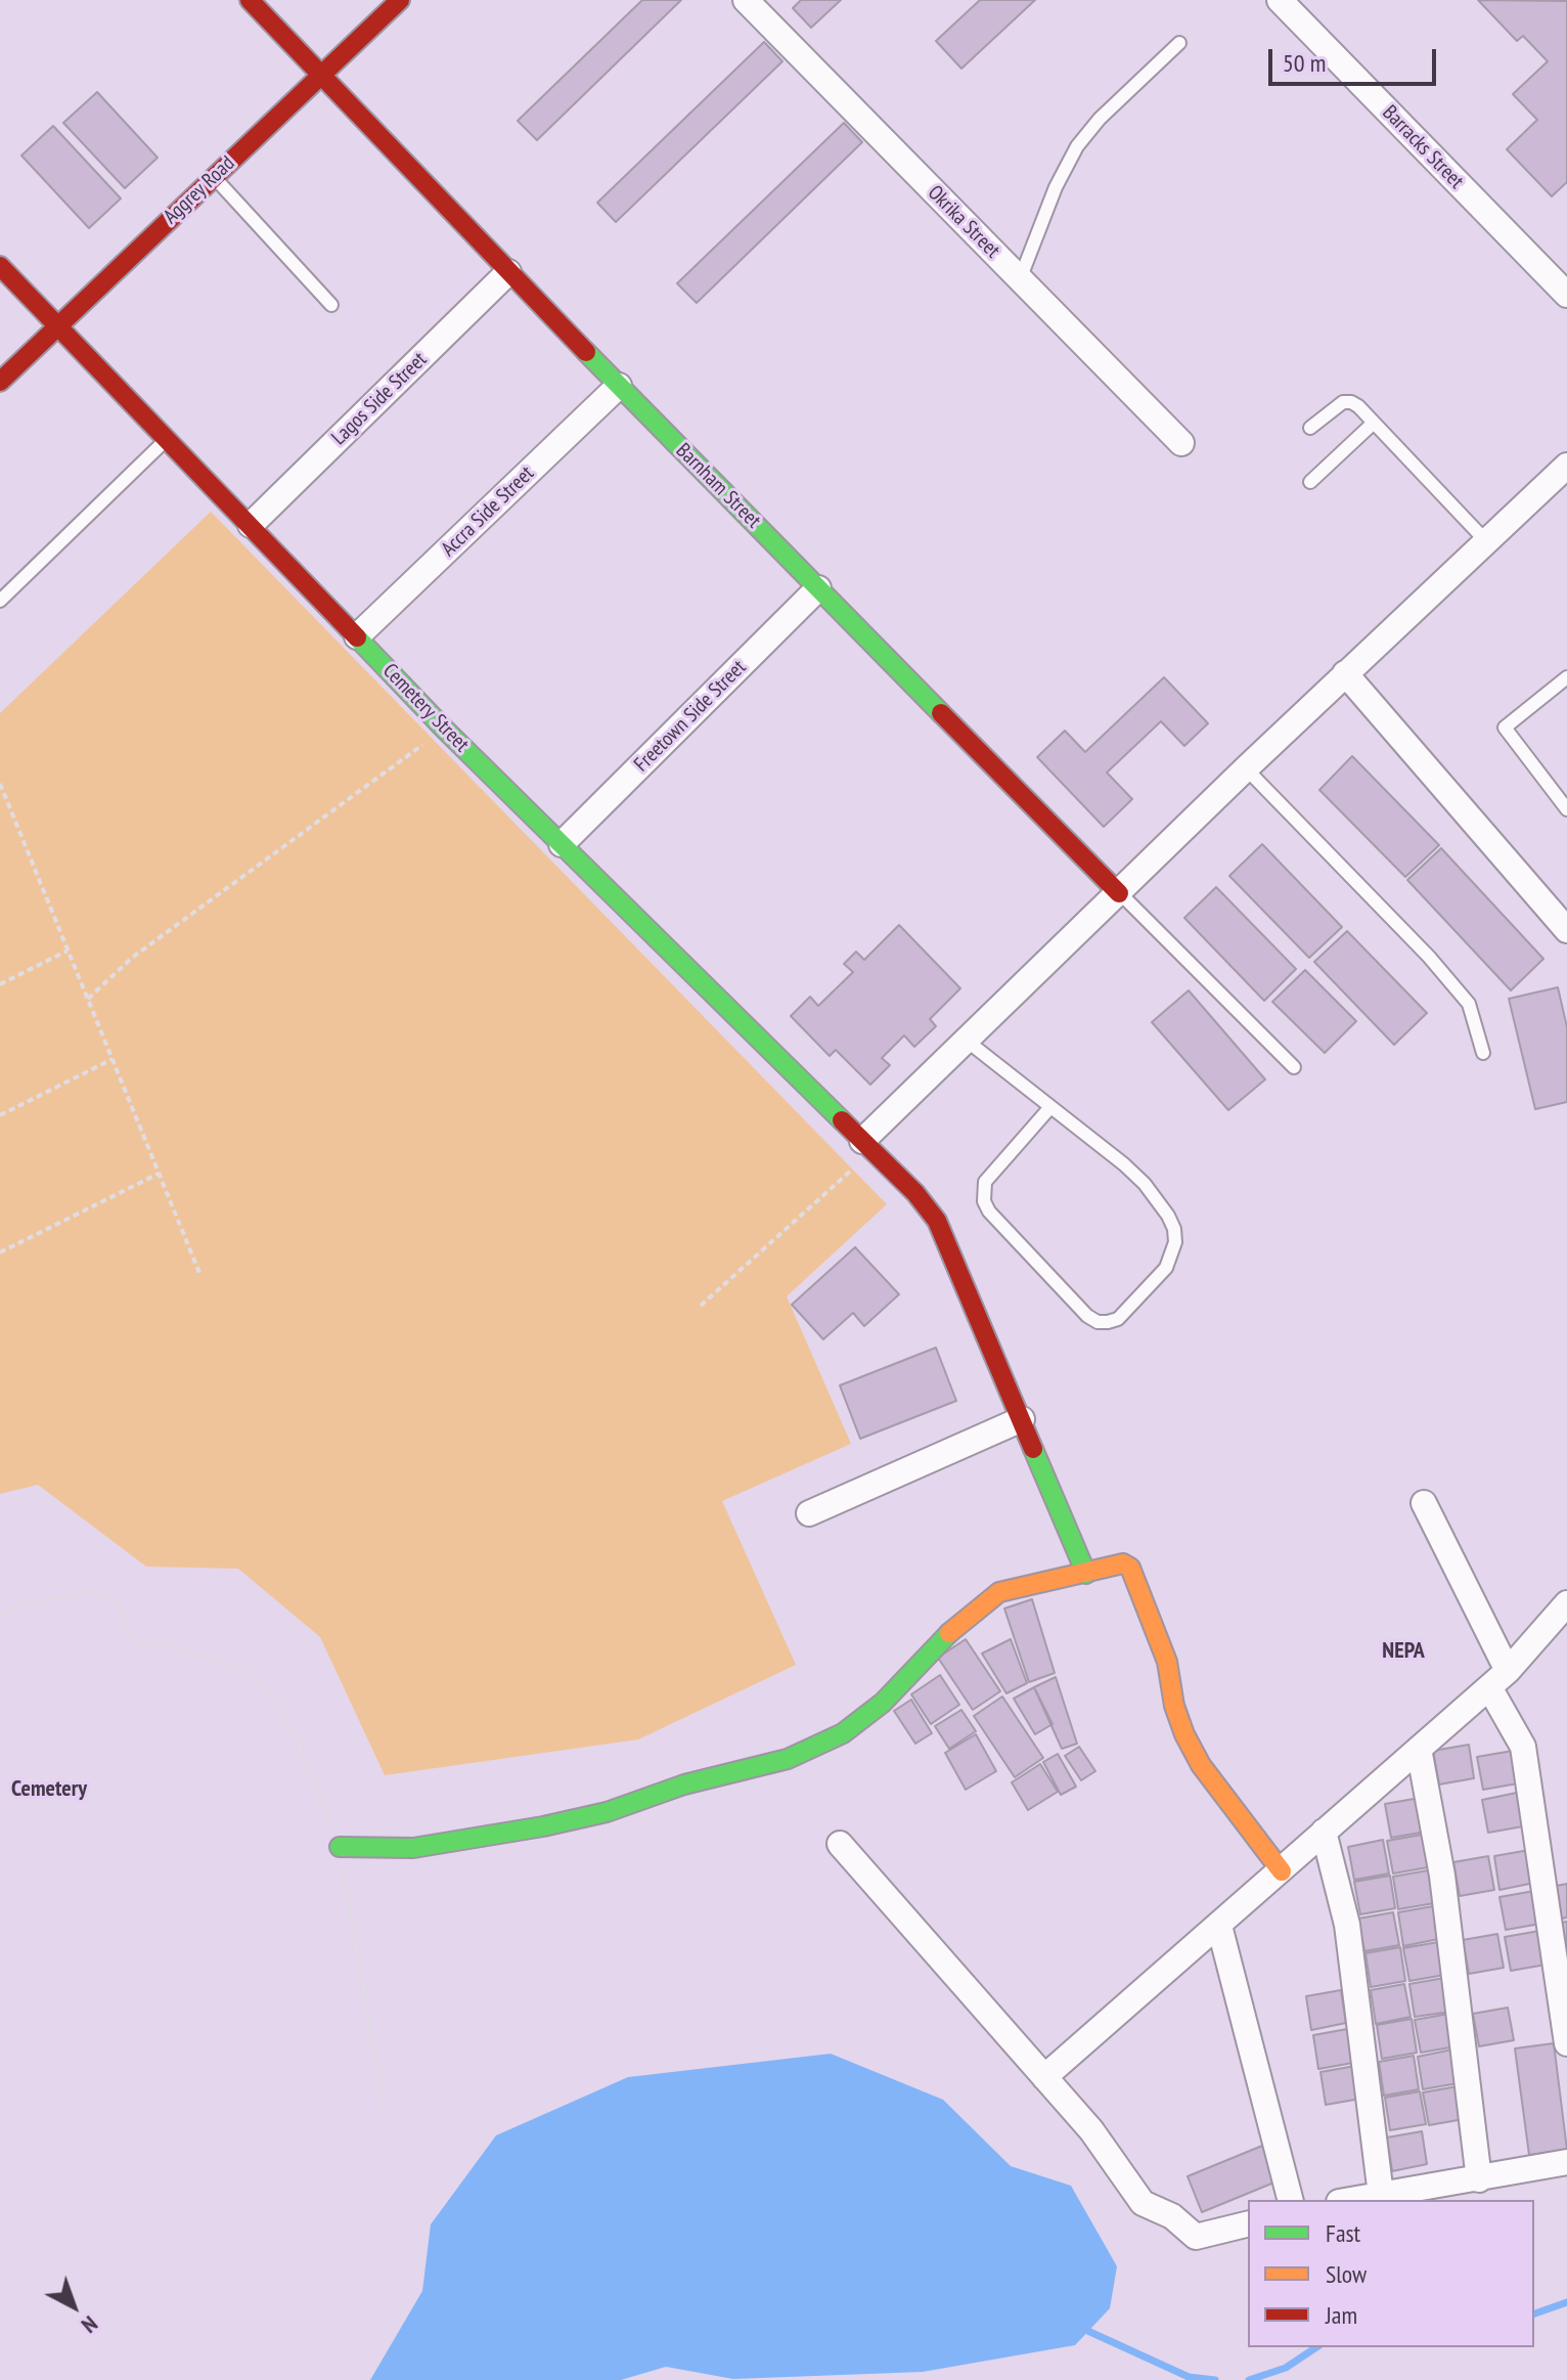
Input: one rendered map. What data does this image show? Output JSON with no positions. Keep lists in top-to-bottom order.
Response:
{
  "streets": {
    "street": [
      "Barracks Street",
      "Aggrey Road",
      "Okrika Street",
      "Lagos Side Street",
      "Barnham Street",
      "Accra Side Street",
      "Cemetery Street",
      "Freetown Side Street"
    ]
  },
  "crossings": [
    ["Aggrey Road", "Barnham Street"],
    ["Aggrey Road", "Cemetery Street"],
    ["Lagos Side Street", "Barnham Street"],
    ["Lagos Side Street", "Cemetery Street"],
    ["Barnham Street", "Accra Side Street"],
    ["Barnham Street", "Freetown Side Street"],
    ["Accra Side Street", "Cemetery Street"],
    ["Cemetery Street", "Freetown Side Street"]
  ],
  "districts": ["NEPA", "Cemetery"],
  "legend": ["Fast", "Slow", "Jam"],
  "scale_bar": "50 m",
  "north": "bottom right"
}
